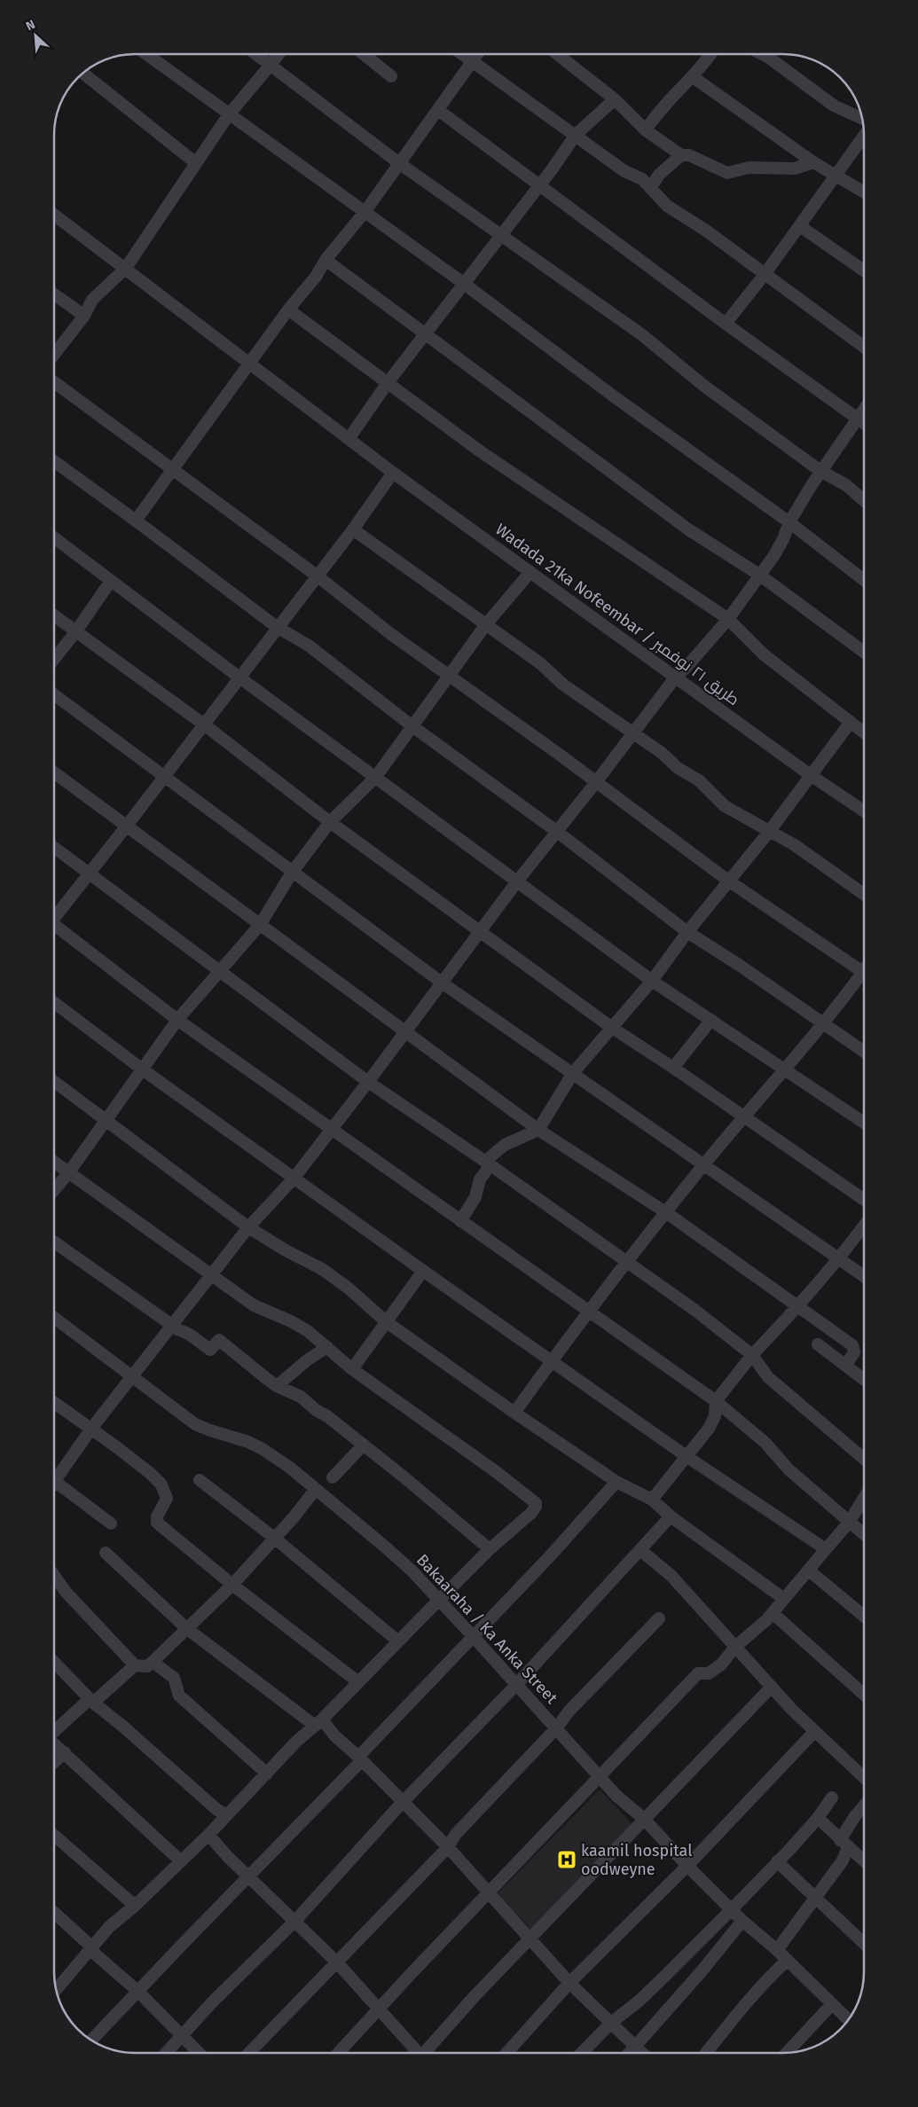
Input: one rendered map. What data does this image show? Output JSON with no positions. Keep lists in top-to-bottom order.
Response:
{
  "streets": {
    "street": ["Wadada 21ka Nofeembar / طريق ٢١ نوفمبر", "Bakaaraha / Ka Anka Street"]
  },
  "places": {
    "hospital": ["kaamil hospital oodweyne"]
  },
  "north": "top left"
}
